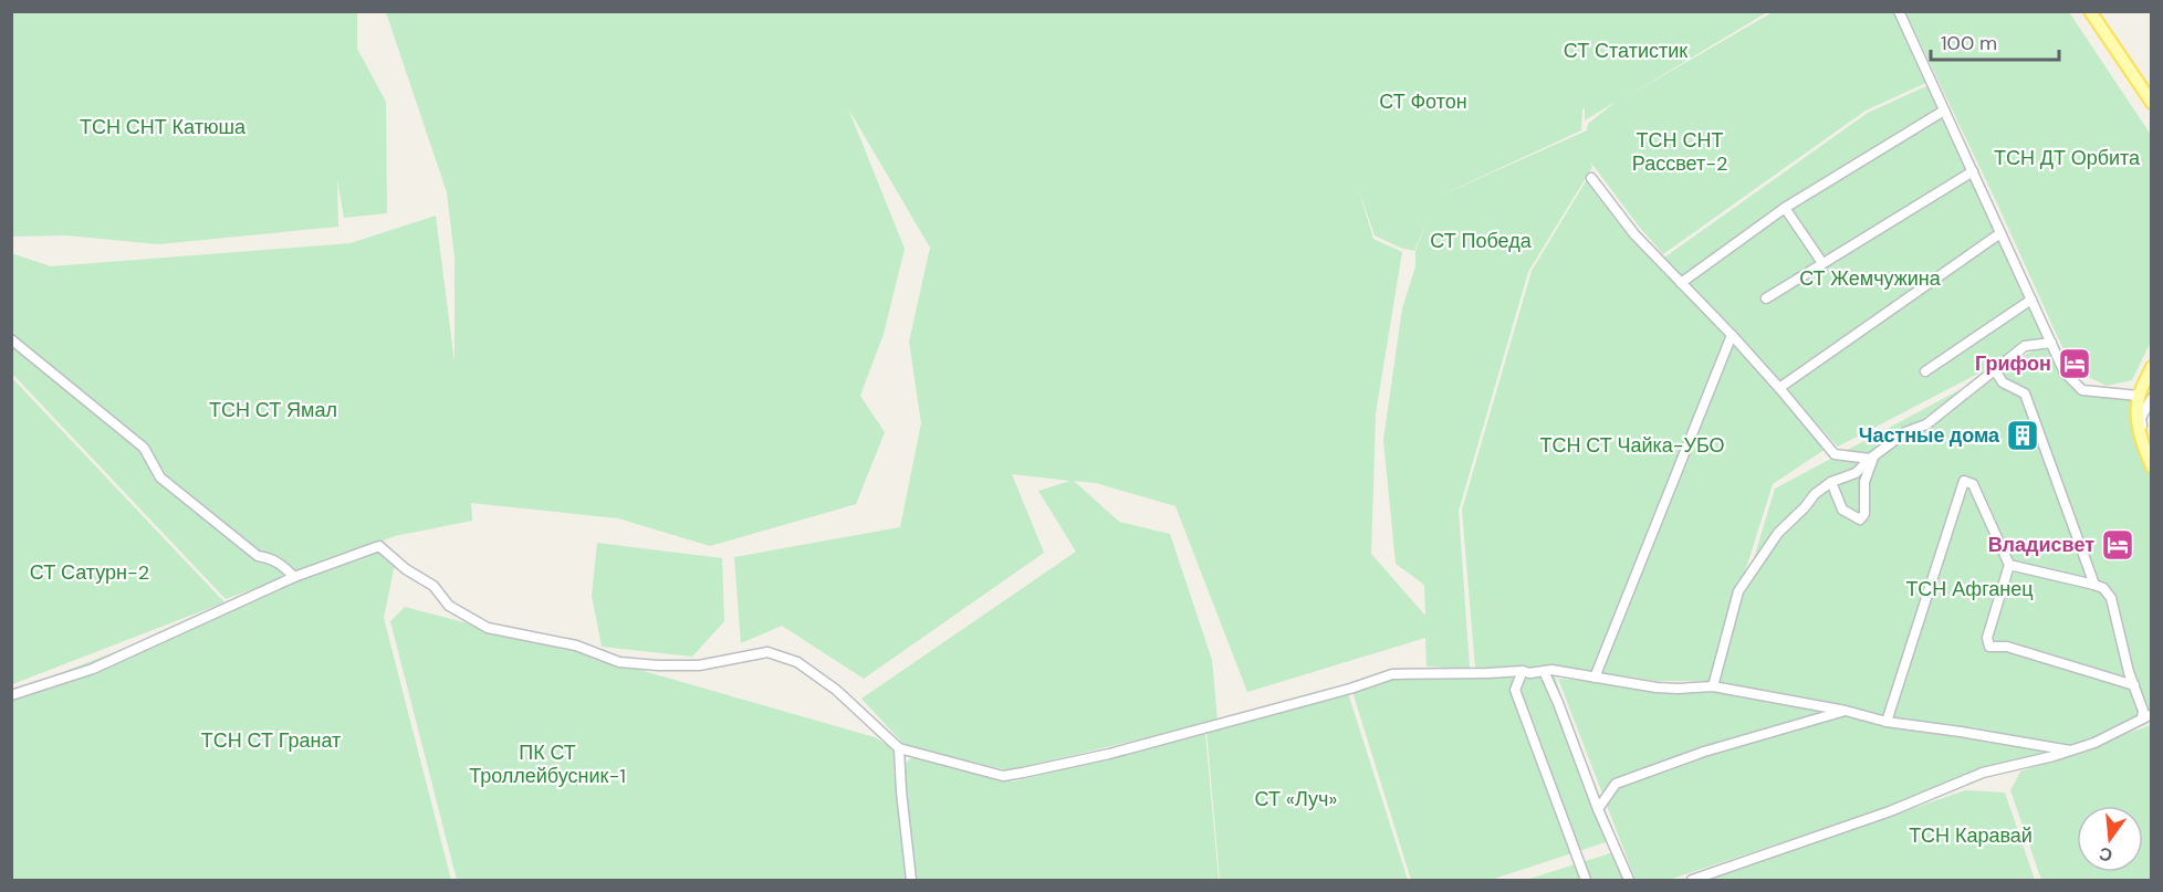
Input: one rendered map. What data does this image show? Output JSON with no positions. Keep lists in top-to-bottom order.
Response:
{
  "parks": [
    "СТ Статистик",
    "СТ Фотон",
    "ТСН СНТ Катюша",
    "ТСН СНТ Рассвет-2",
    "ТСН ДТ Орбита",
    "СТ Победа",
    "СТ Жемчужина",
    "ТСН СТ Ямал",
    "ТСН СТ Чайка-УБО",
    "СТ Сатурн-2",
    "ТСН Афганец",
    "ТСН СТ Гранат",
    "ПК СТ Троллейбусник-1",
    "СТ «Луч»",
    "ТСН Каравай"
  ],
  "places": {
    "hotel": ["Грифон", "Владисвет"],
    "building": ["Частные дома"]
  },
  "scale_bar": "100 m",
  "north": "bottom"
}
